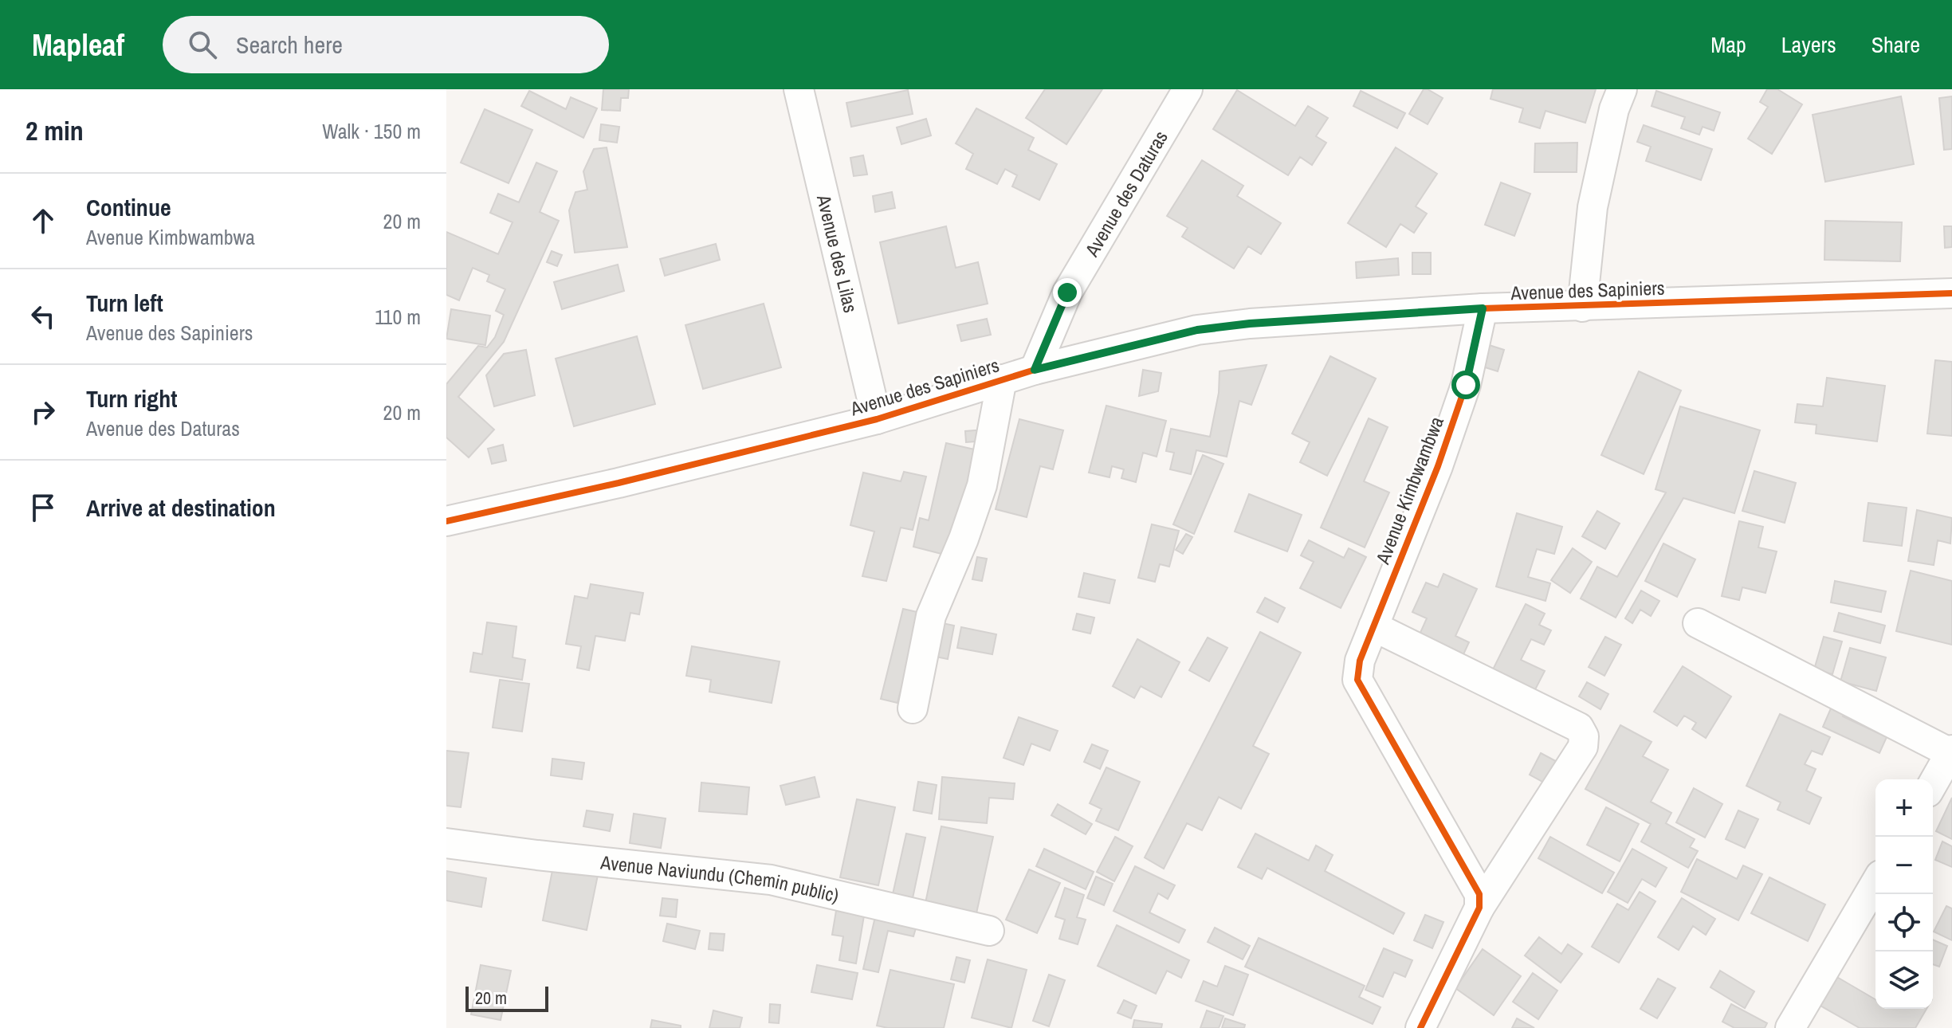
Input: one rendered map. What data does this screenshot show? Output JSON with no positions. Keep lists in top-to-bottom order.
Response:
{
  "streets": {
    "street": [
      "Avenue des Daturas",
      "Avenue des Lilas",
      "Avenue des Sapiniers",
      "Avenue Kimbwambwa",
      "Avenue Naviundu (Chemin public)"
    ]
  },
  "crossings": [
    ["Avenue des Daturas", "Avenue des Sapiniers"],
    ["Avenue des Lilas", "Avenue des Sapiniers"],
    ["Avenue des Sapiniers", "Avenue Kimbwambwa"]
  ],
  "scale_bar": "20 m",
  "page": {
    "header": "Mapleaf",
    "search": "Search here",
    "nav": ["Map", "Layers", "Share"],
    "heading": ["2 min", "Walk · 150 m"],
    "list": [
      ["Continue", "Avenue Kimbwambwa", "20 m"],
      ["Turn left", "Avenue des Sapiniers", "110 m"],
      ["Turn right", "Avenue des Daturas", "20 m"],
      "Arrive at destination"
    ],
    "map_buttons": ["+", "−"],
    "scale": "20 m"
  }
}
